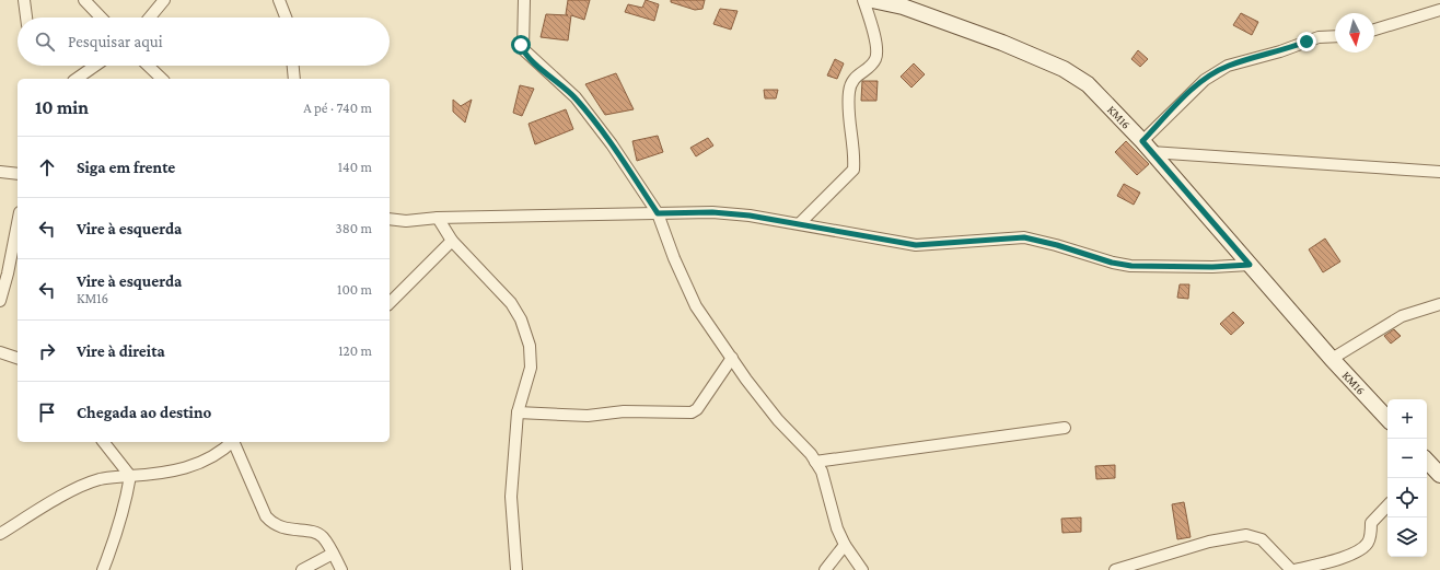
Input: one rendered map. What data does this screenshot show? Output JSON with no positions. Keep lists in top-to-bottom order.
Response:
{
  "streets": {
    "street": ["KM16"]
  },
  "north": "bottom",
  "page": {
    "search": "Pesquisar aqui",
    "heading": ["10 min", "A pé · 740 m"],
    "list": [
      ["Siga em frente", "140 m"],
      ["Vire à esquerda", "380 m"],
      ["Vire à esquerda", "KM16", "100 m"],
      ["Vire à direita", "120 m"],
      "Chegada ao destino"
    ],
    "map_buttons": ["+", "−"]
  }
}
